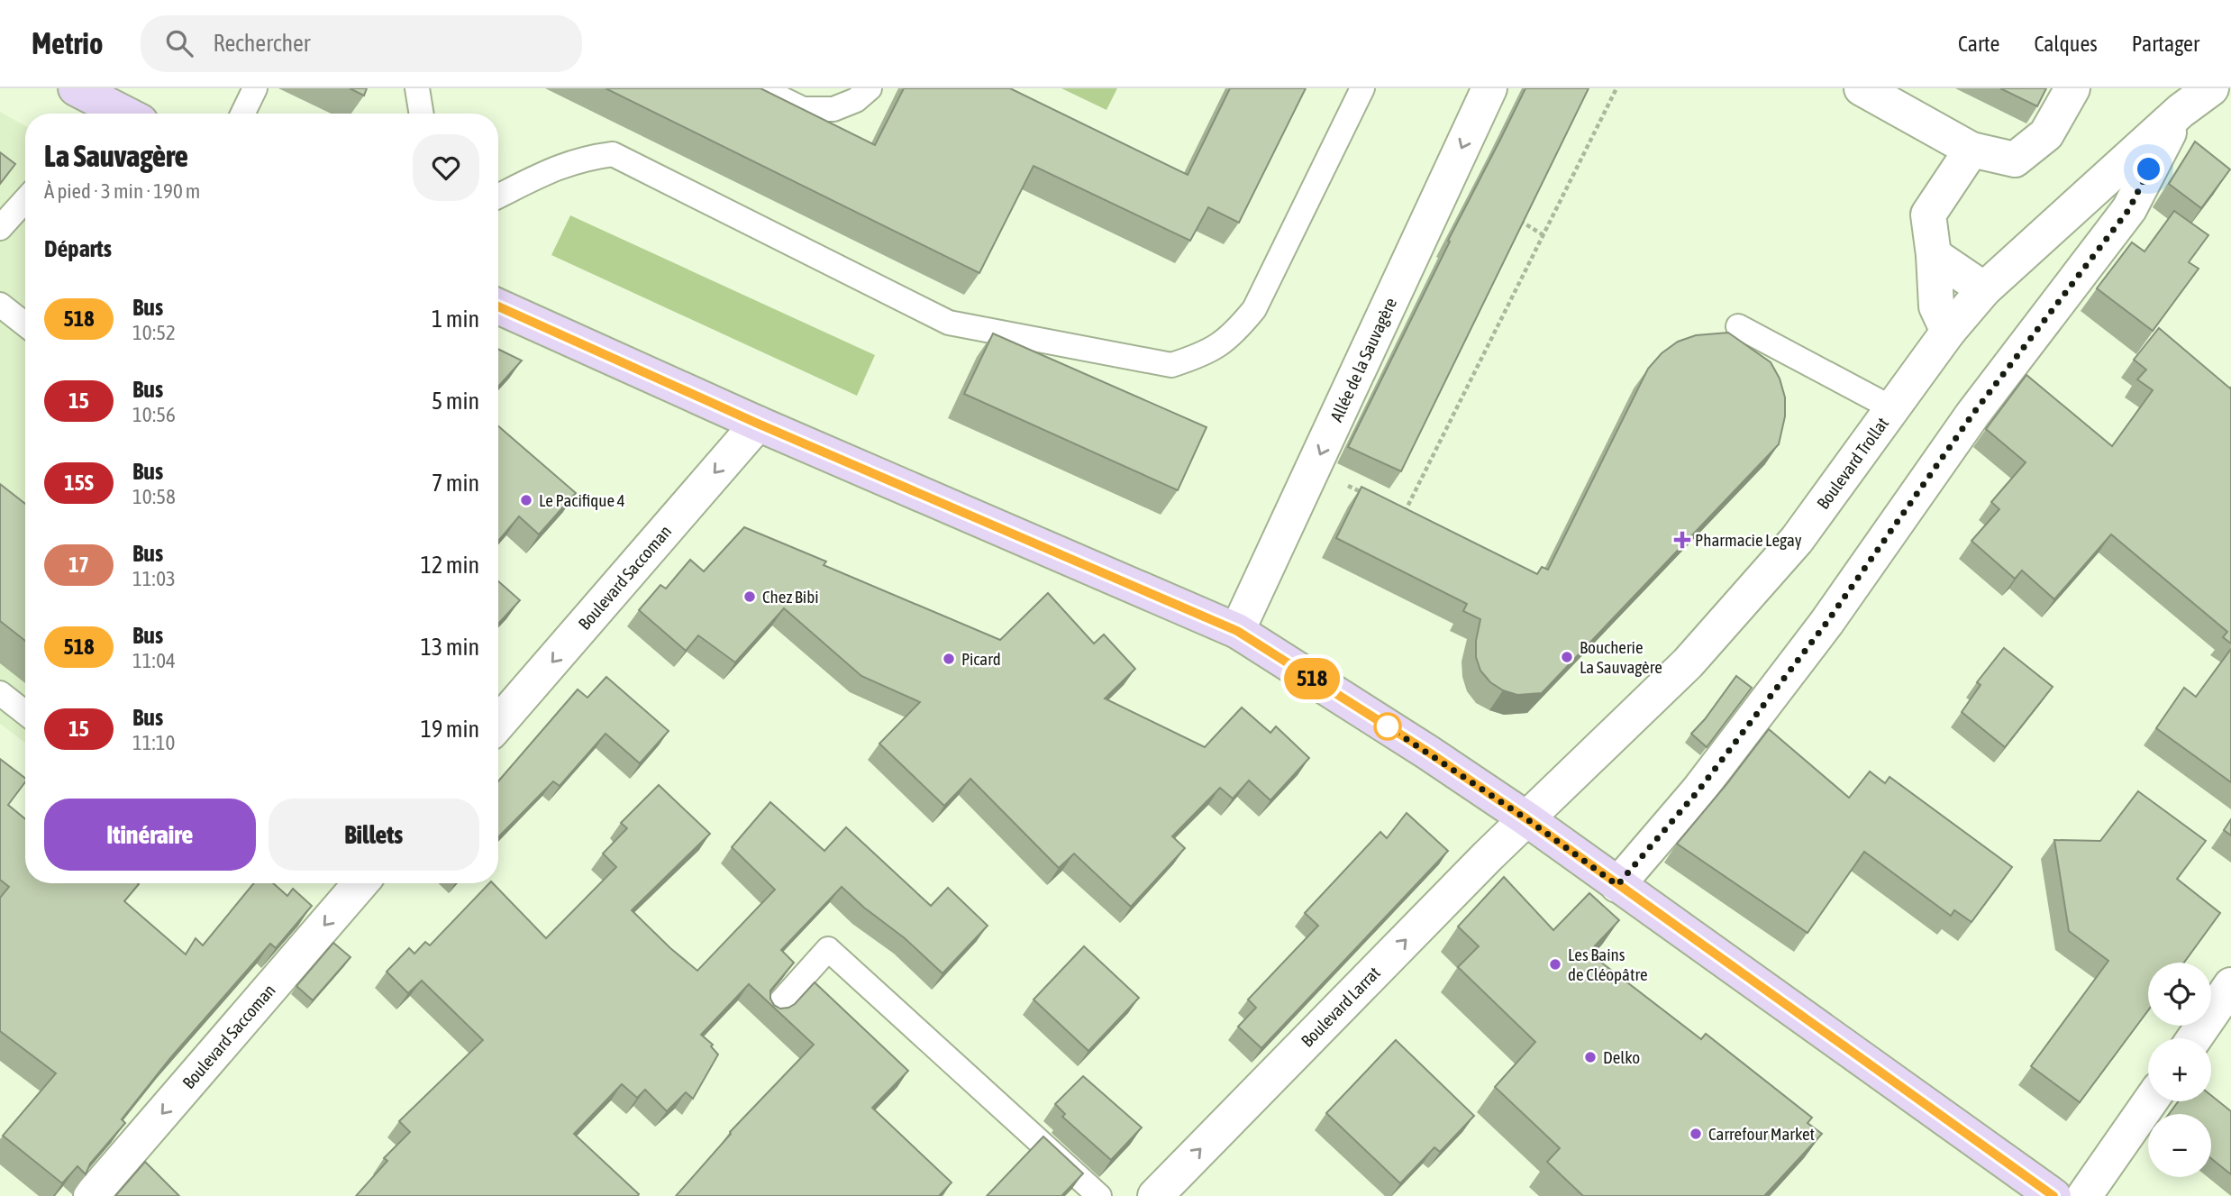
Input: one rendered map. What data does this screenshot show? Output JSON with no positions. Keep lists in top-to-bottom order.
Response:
{
  "streets": {
    "street": [
      "Allée de la Sauvagère",
      "Boulevard Trollat",
      "Boulevard Saccoman",
      "Boulevard Larrat"
    ]
  },
  "crossings": [
    ["Boulevard Trollat", "Boulevard Larrat"]
  ],
  "one_way": ["Allée de la Sauvagère", "Boulevard Saccoman", "Boulevard Larrat"],
  "places": {
    "other": [
      "Le Pacifique 4",
      "Chez Bibi",
      "Boucherie La Sauvagère",
      "Picard",
      "Les Bains de Cléopâtre",
      "Delko",
      "Carrefour Market"
    ],
    "health": ["Pharmacie Legay"]
  },
  "lines": ["bus line 518"],
  "page": {
    "header": "Metrio",
    "search": "Rechercher",
    "nav": ["Carte", "Calques", "Partager"],
    "on_map": "518",
    "heading": [
      ["La Sauvagère", "À pied · 3 min · 190 m"],
      "Départs"
    ],
    "list": [
      {
        "mark": "518",
        "name": "Bus",
        "note": "10:52",
        "value": "1 min"
      },
      {
        "mark": "15",
        "name": "Bus",
        "note": "10:56",
        "value": "5 min"
      },
      {
        "mark": "15S",
        "name": "Bus",
        "note": "10:58",
        "value": "7 min"
      },
      {
        "mark": "17",
        "name": "Bus",
        "note": "11:03",
        "value": "12 min"
      },
      {
        "mark": "518",
        "name": "Bus",
        "note": "11:04",
        "value": "13 min"
      },
      {
        "mark": "15",
        "name": "Bus",
        "note": "11:10",
        "value": "19 min"
      }
    ],
    "buttons": ["Itinéraire", "Billets"],
    "map_buttons": ["+", "−"]
  }
}
